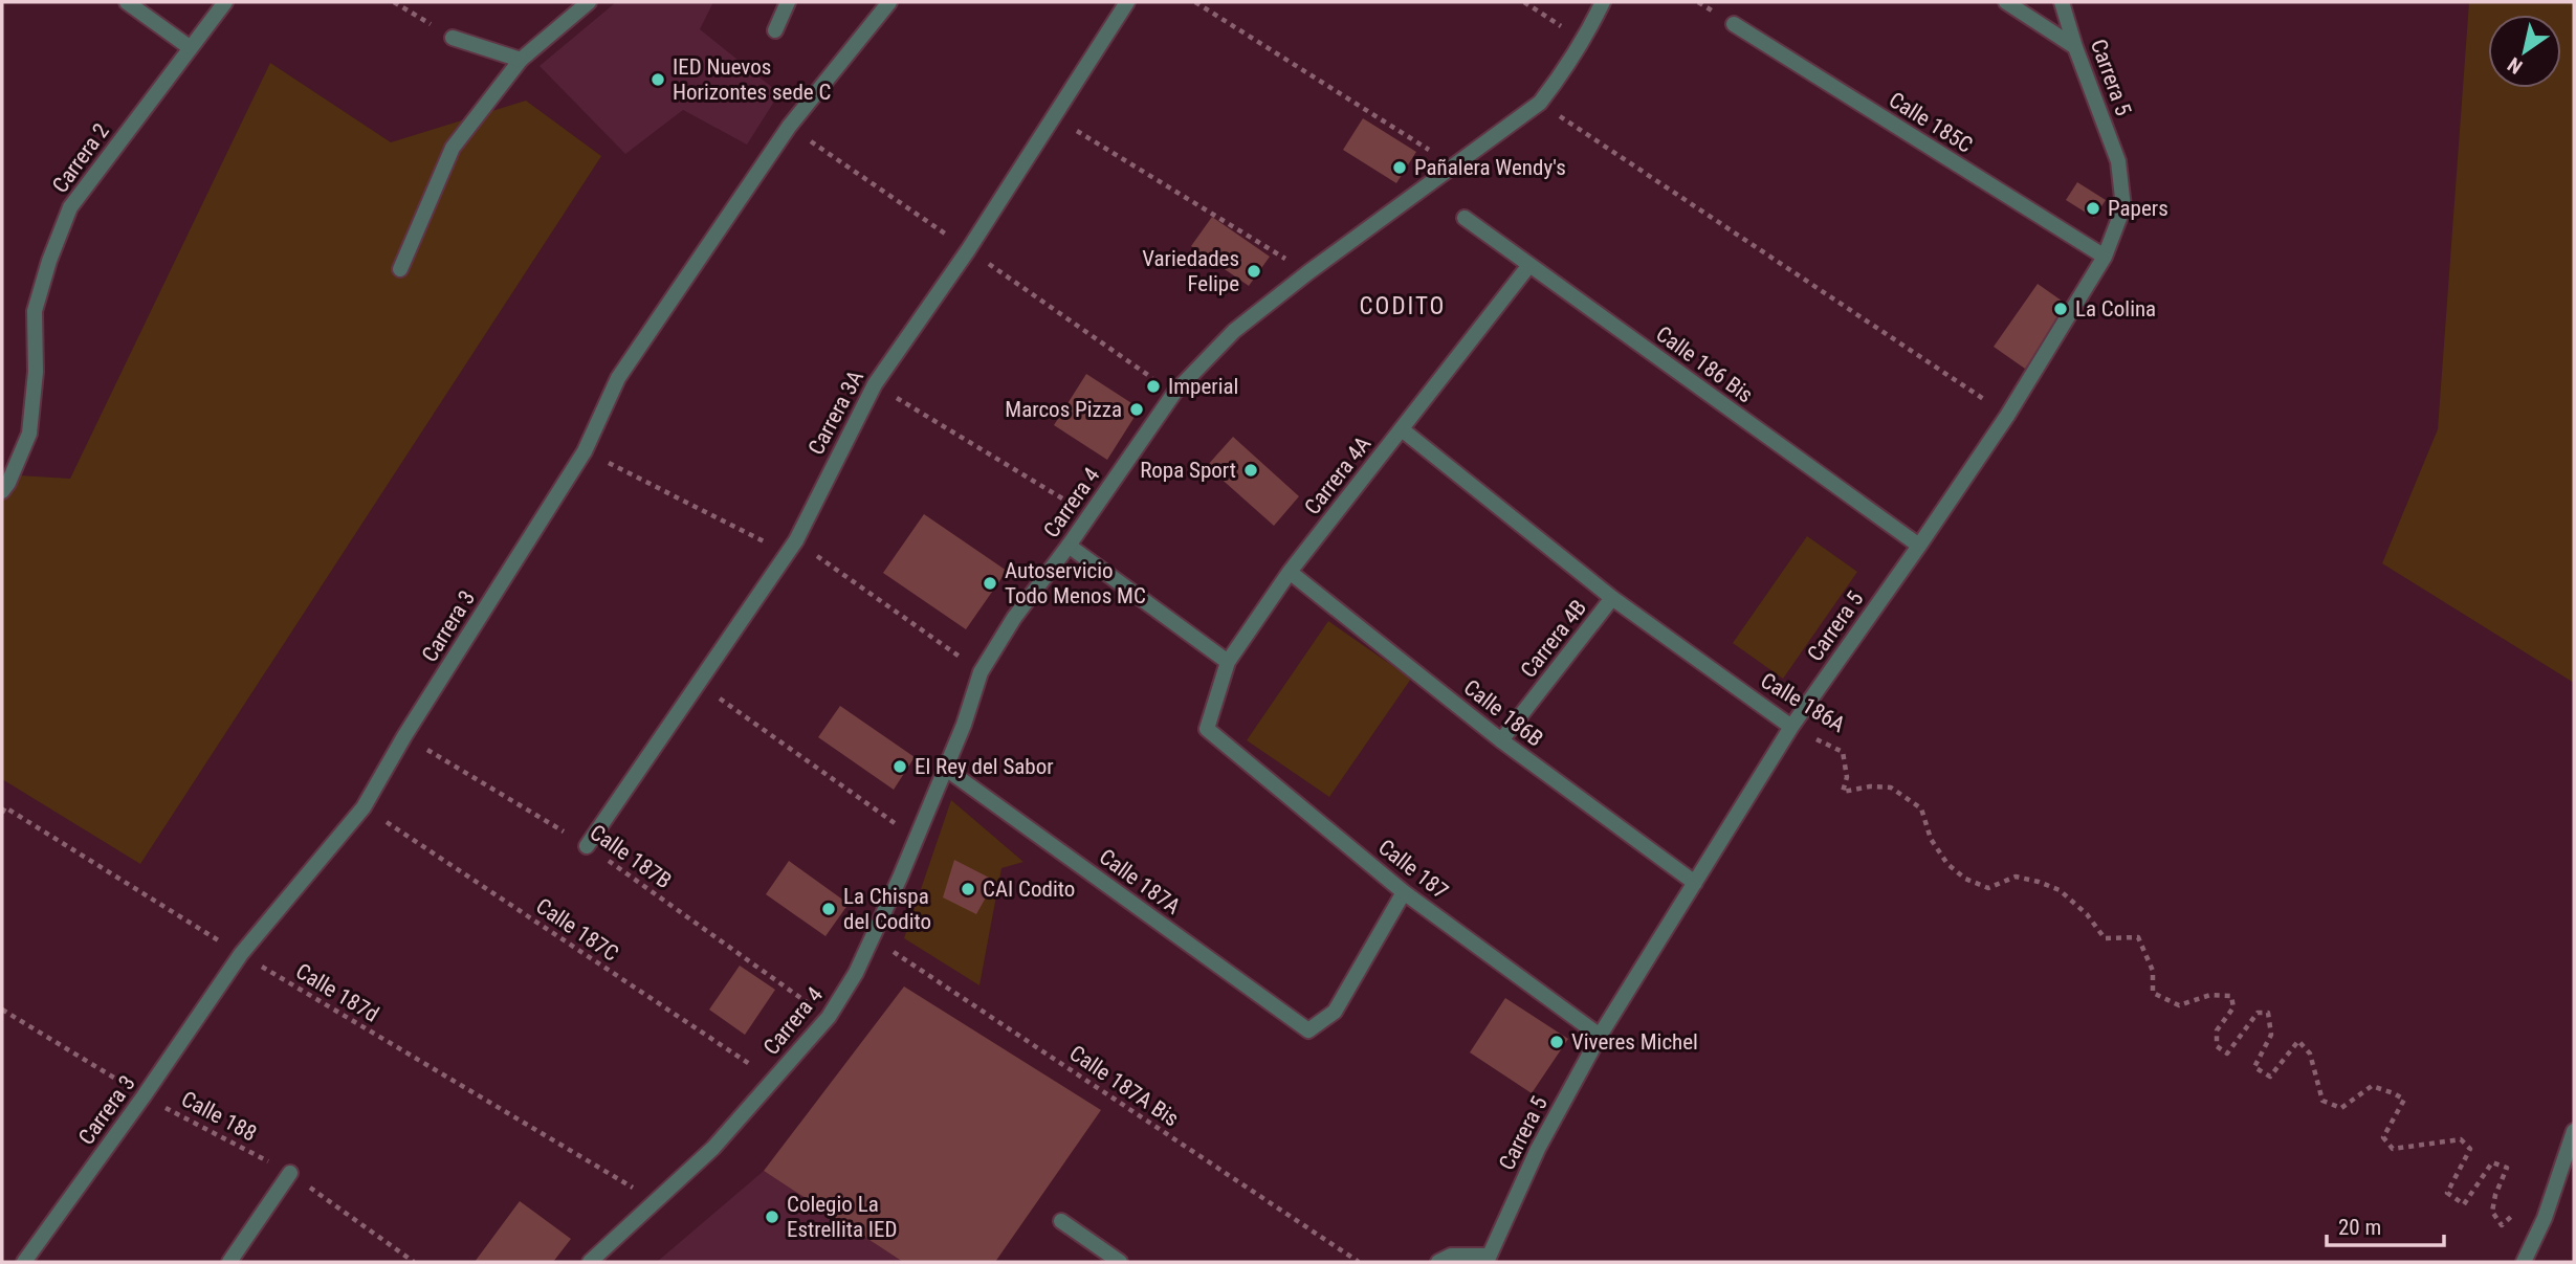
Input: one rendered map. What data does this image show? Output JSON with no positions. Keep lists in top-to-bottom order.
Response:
{
  "streets": {
    "street": [
      "Carrera 5",
      "Calle 185C",
      "Carrera 2",
      "Calle 186 Bis",
      "Carrera 3A",
      "Carrera 4A",
      "Carrera 4",
      "Carrera 3",
      "Carrera 4B",
      "Calle 186A",
      "Calle 186B",
      "Calle 187",
      "Calle 187A"
    ],
    "path": [
      "Calle 187B",
      "Calle 187C",
      "Calle 187d",
      "Calle 187A Bis",
      "Calle 188"
    ]
  },
  "crossings": [
    ["Carrera 5", "Calle 185C"],
    ["Carrera 5", "Calle 186 Bis"],
    ["Carrera 5", "Calle 186A"],
    ["Carrera 5", "Calle 186B"],
    ["Carrera 5", "Calle 187"],
    ["Calle 186 Bis", "Carrera 4A"],
    ["Carrera 3A", "Calle 187B"],
    ["Carrera 4A", "Calle 186A"],
    ["Carrera 4A", "Calle 186B"],
    ["Carrera 4A", "Calle 187"],
    ["Carrera 4", "Calle 187B"],
    ["Carrera 4", "Calle 187A"],
    ["Carrera 4", "Calle 187C"],
    ["Carrera 4", "Calle 187d"],
    ["Carrera 4", "Calle 187A Bis"],
    ["Carrera 3", "Calle 187B"],
    ["Carrera 3", "Calle 187C"],
    ["Carrera 3", "Calle 187d"],
    ["Carrera 3", "Calle 188"],
    ["Carrera 4B", "Calle 186A"],
    ["Carrera 4B", "Calle 186B"],
    ["Calle 187", "Calle 187A"]
  ],
  "districts": ["CODITO"],
  "places": [
    "IED Nuevos Horizontes sede C",
    "Pañalera Wendy's",
    "Papers",
    "Variedades Felipe",
    "La Colina",
    "Imperial",
    "Marcos Pizza",
    "Ropa Sport",
    "Autoservicio Todo Menos MC",
    "El Rey del Sabor",
    "CAI Codito",
    "La Chispa del Codito",
    "Viveres Michel",
    "Colegio La Estrellita IED"
  ],
  "scale_bar": "20 m",
  "north": "bottom left"
}
